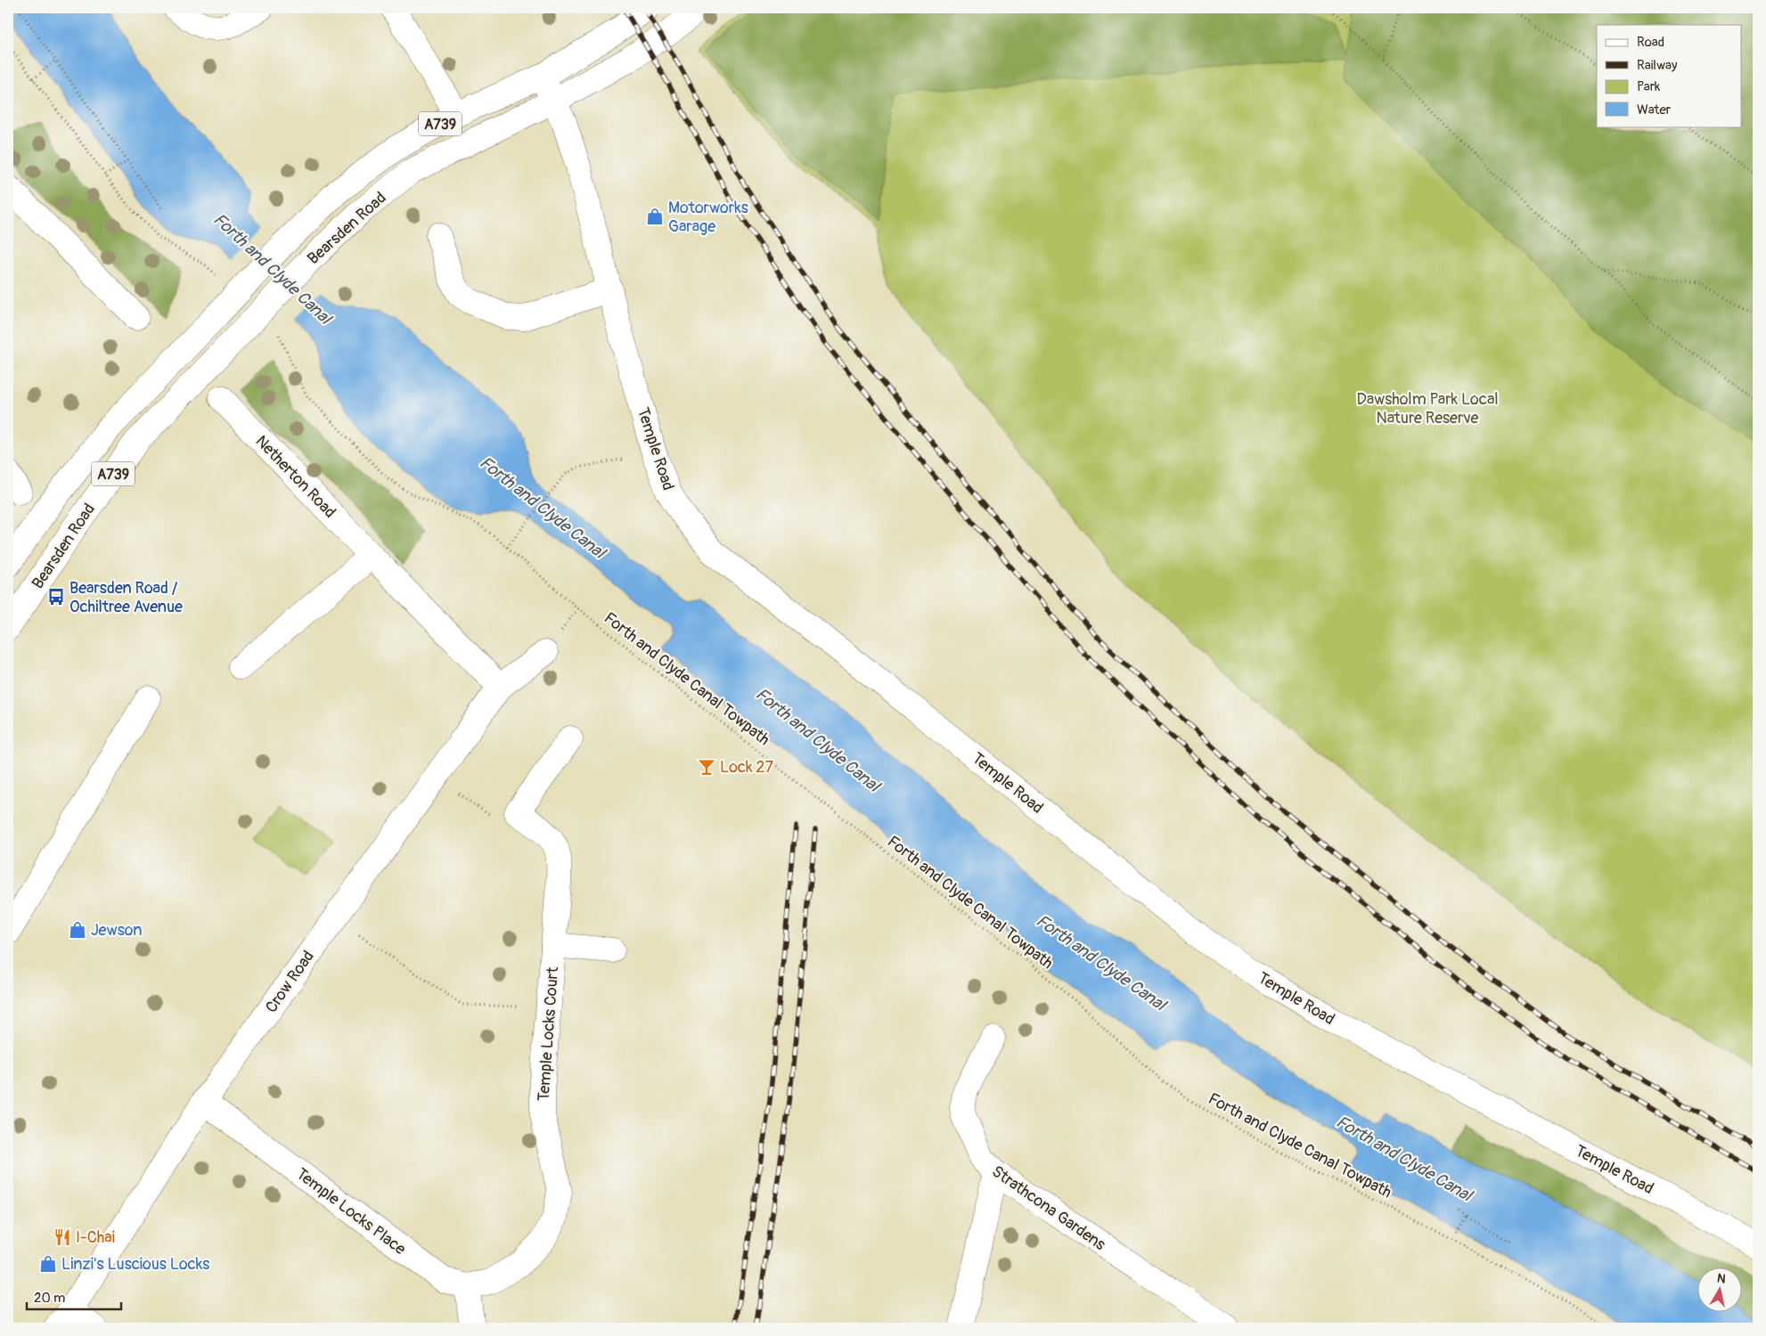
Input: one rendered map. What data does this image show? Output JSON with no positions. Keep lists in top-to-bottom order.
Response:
{
  "streets": {
    "street": [
      "A739",
      "Bearsden Road",
      "Temple Road",
      "Netherton Road",
      "Crow Road",
      "Temple Locks Court",
      "Strathcona Gardens",
      "Temple Locks Place"
    ],
    "path": ["Forth and Clyde Canal Towpath"]
  },
  "crossings": [
    ["Bearsden Road", "Temple Road"],
    ["Netherton Road", "Crow Road"],
    ["Crow Road", "Temple Locks Place"],
    ["Temple Locks Court", "Temple Locks Place"]
  ],
  "water": ["Forth and Clyde Canal"],
  "parks": ["Dawsholm Park Local Nature Reserve"],
  "places": {
    "shop": ["Motorworks Garage", "Jewson", "Linzi's Luscious Locks"],
    "bus stop": ["Bearsden Road / Ochiltree Avenue"],
    "bar": ["Lock 27"],
    "restaurant": ["I-Chai"]
  },
  "legend": [
    "Road",
    "Railway",
    "Park",
    "Water"
  ],
  "scale_bar": "20 m",
  "north": "top"
}
